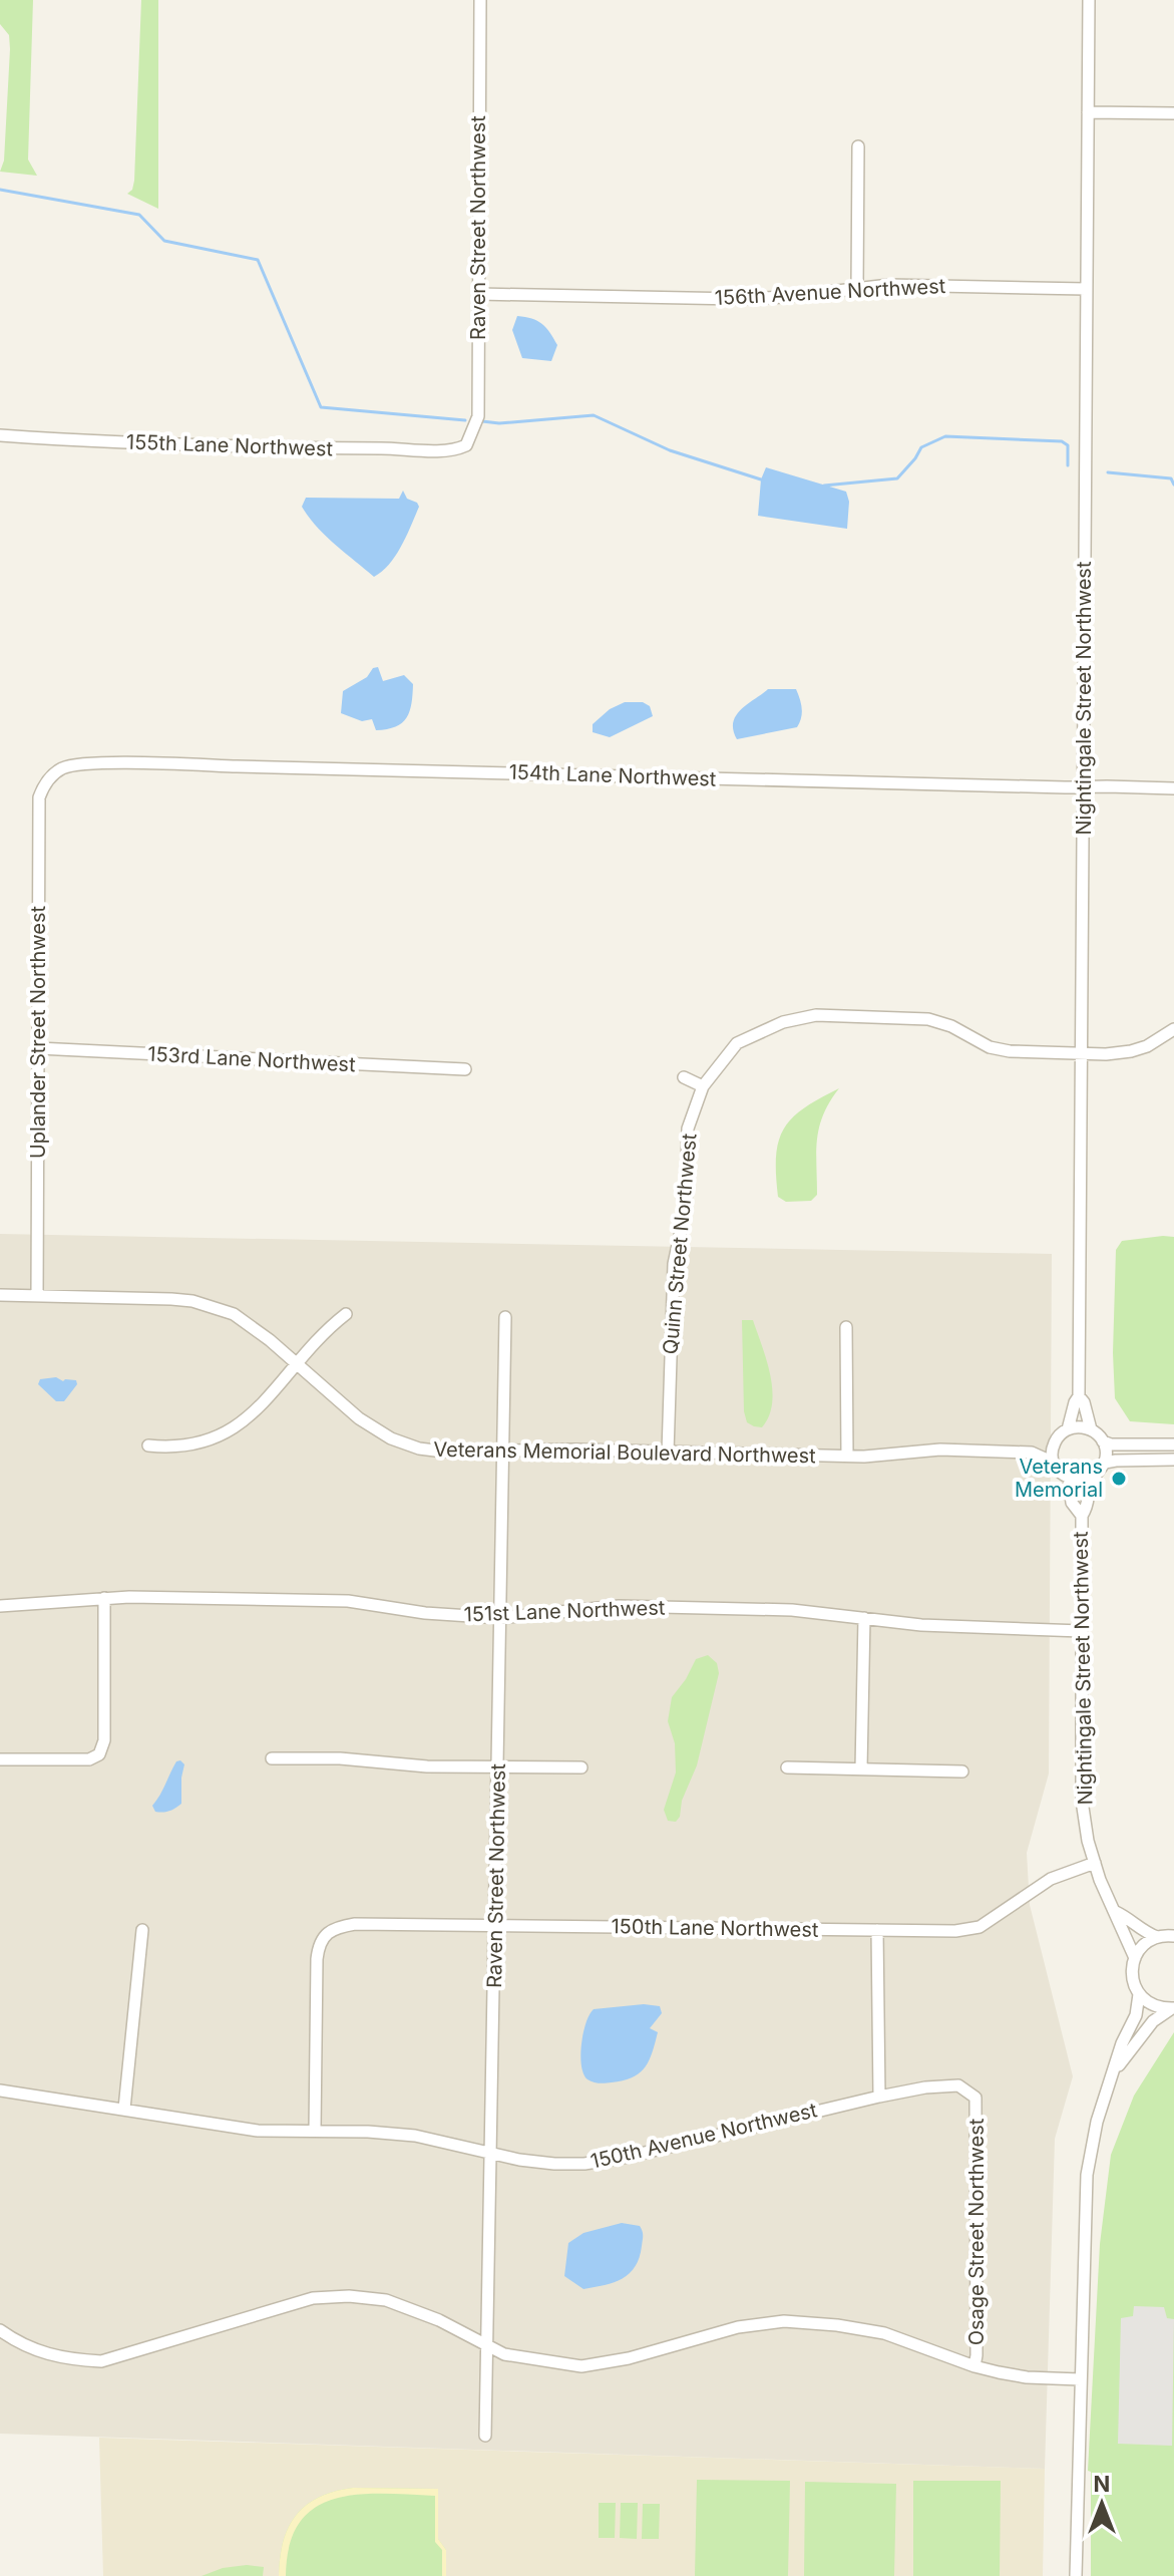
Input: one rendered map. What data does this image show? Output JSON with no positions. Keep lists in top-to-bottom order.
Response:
{
  "streets": {
    "street": [
      "Raven Street Northwest",
      "156th Avenue Northwest",
      "155th Lane Northwest",
      "Nightingale Street Northwest",
      "154th Lane Northwest",
      "Uplander Street Northwest",
      "153rd Lane Northwest",
      "Quinn Street Northwest",
      "Veterans Memorial Boulevard Northwest",
      "151st Lane Northwest",
      "150th Lane Northwest",
      "150th Avenue Northwest",
      "Osage Street Northwest"
    ]
  },
  "crossings": [
    ["Raven Street Northwest", "156th Avenue Northwest"],
    ["Raven Street Northwest", "155th Lane Northwest"],
    ["Raven Street Northwest", "Veterans Memorial Boulevard Northwest"],
    ["Raven Street Northwest", "151st Lane Northwest"],
    ["Raven Street Northwest", "150th Lane Northwest"],
    ["Raven Street Northwest", "150th Avenue Northwest"],
    ["156th Avenue Northwest", "Nightingale Street Northwest"],
    ["Nightingale Street Northwest", "154th Lane Northwest"],
    ["Nightingale Street Northwest", "Veterans Memorial Boulevard Northwest"],
    ["Nightingale Street Northwest", "151st Lane Northwest"],
    ["Nightingale Street Northwest", "150th Lane Northwest"],
    ["154th Lane Northwest", "Uplander Street Northwest"],
    ["Uplander Street Northwest", "153rd Lane Northwest"],
    ["Uplander Street Northwest", "Veterans Memorial Boulevard Northwest"],
    ["Quinn Street Northwest", "Veterans Memorial Boulevard Northwest"],
    ["150th Lane Northwest", "150th Avenue Northwest"],
    ["150th Avenue Northwest", "Osage Street Northwest"]
  ],
  "places": ["Veterans Memorial"],
  "north": "top"
}
